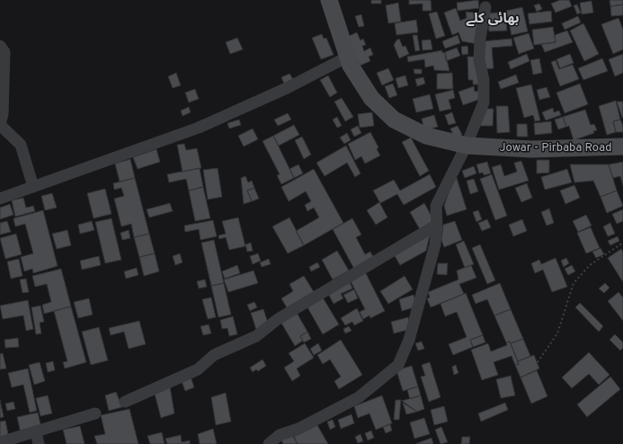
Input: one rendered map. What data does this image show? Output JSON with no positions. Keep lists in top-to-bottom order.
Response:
{
  "streets": {
    "main road": ["Jowar - Pirbaba Road"]
  },
  "districts": ["بھائی كلے"]
}
